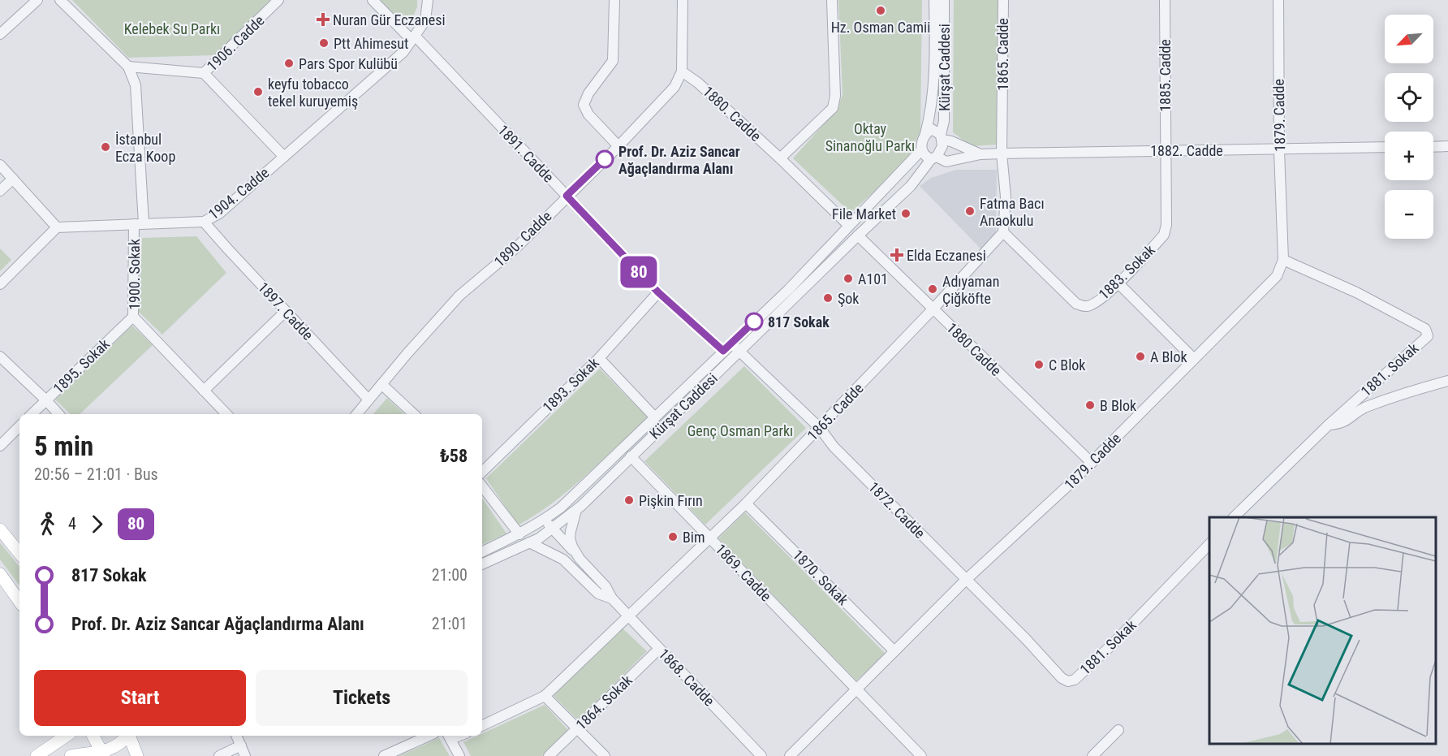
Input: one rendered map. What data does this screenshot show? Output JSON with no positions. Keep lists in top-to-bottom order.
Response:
{
  "streets": {
    "street": [
      "1906. Cadde",
      "1865. Cadde",
      "Kürşat Caddesi",
      "1885. Cadde",
      "1880. Cadde",
      "1879. Cadde",
      "1882. Cadde",
      "1891. Cadde",
      "1904. Cadde",
      "1890. Cadde",
      "1883. Sokak",
      "1900. Sokak",
      "1897. Cadde",
      "1880 Cadde",
      "1895. Sokak",
      "1881. Sokak",
      "1893. Sokak",
      "1872. Cadde",
      "1869. Cadde",
      "1870. Sokak",
      "1868. Cadde",
      "1864. Sokak"
    ]
  },
  "crossings": [
    ["1906. Cadde", "1900. Sokak"],
    ["1865. Cadde", "1882. Cadde"],
    ["1865. Cadde", "1883. Sokak"],
    ["1865. Cadde", "1880 Cadde"],
    ["1865. Cadde", "1872. Cadde"],
    ["1865. Cadde", "1869. Cadde"],
    ["1865. Cadde", "1870. Sokak"],
    ["1865. Cadde", "1868. Cadde"],
    ["Kürşat Caddesi", "1880. Cadde"],
    ["Kürşat Caddesi", "1882. Cadde"],
    ["Kürşat Caddesi", "1891. Cadde"],
    ["Kürşat Caddesi", "1880 Cadde"],
    ["Kürşat Caddesi", "1872. Cadde"],
    ["Kürşat Caddesi", "1869. Cadde"],
    ["Kürşat Caddesi", "1868. Cadde"],
    ["1885. Cadde", "1882. Cadde"],
    ["1885. Cadde", "1883. Sokak"],
    ["1880. Cadde", "1890. Cadde"],
    ["1879. Cadde", "1882. Cadde"],
    ["1879. Cadde", "1880 Cadde"],
    ["1879. Cadde", "1881. Sokak"],
    ["1879. Cadde", "1872. Cadde"],
    ["1879. Cadde", "1869. Cadde"],
    ["1879. Cadde", "1870. Sokak"],
    ["1882. Cadde", "1883. Sokak"],
    ["1891. Cadde", "1904. Cadde"],
    ["1891. Cadde", "1890. Cadde"],
    ["1891. Cadde", "1893. Sokak"],
    ["1904. Cadde", "1900. Sokak"],
    ["1904. Cadde", "1897. Cadde"],
    ["1890. Cadde", "1897. Cadde"],
    ["1900. Sokak", "1895. Sokak"],
    ["1881. Sokak", "1872. Cadde"],
    ["1868. Cadde", "1864. Sokak"]
  ],
  "parks": ["Kelebek Su Parkı", "Oktay Sinanoğlu Parkı", "Genç Osman Parkı"],
  "places": {
    "other": [
      "Hz. Osman Camii",
      "Ptt Ahimesut",
      "Pars Spor Kulübü",
      "keyfu tobacco tekel kuruyemiş",
      "İstanbul Ecza Koop",
      "Prof. Dr. Aziz Sancar Ağaçlandırma Alanı",
      "Fatma Bacı Anaokulu",
      "File Market",
      "A101",
      "Adıyaman Çiğköfte",
      "Şok",
      "817 Sokak",
      "A Blok",
      "C Blok",
      "B Blok",
      "Pişkin Fırın",
      "Bim"
    ],
    "health": ["Nuran Gür Eczanesi", "Elda Eczanesi"]
  },
  "lines": ["bus line 80"],
  "north": "bottom left",
  "page": {
    "on_map": "80",
    "map_buttons": ["+", "−"],
    "heading": ["5 min", "20:56 – 21:01 · Bus", "₺58"],
    "legs": ["4", "80"],
    "list": [
      {
        "name": "817 Sokak",
        "value": "21:00"
      },
      {
        "name": "Prof. Dr. Aziz Sancar Ağaçlandırma Alanı",
        "value": "21:01"
      }
    ],
    "buttons": ["Start", "Tickets"]
  }
}
